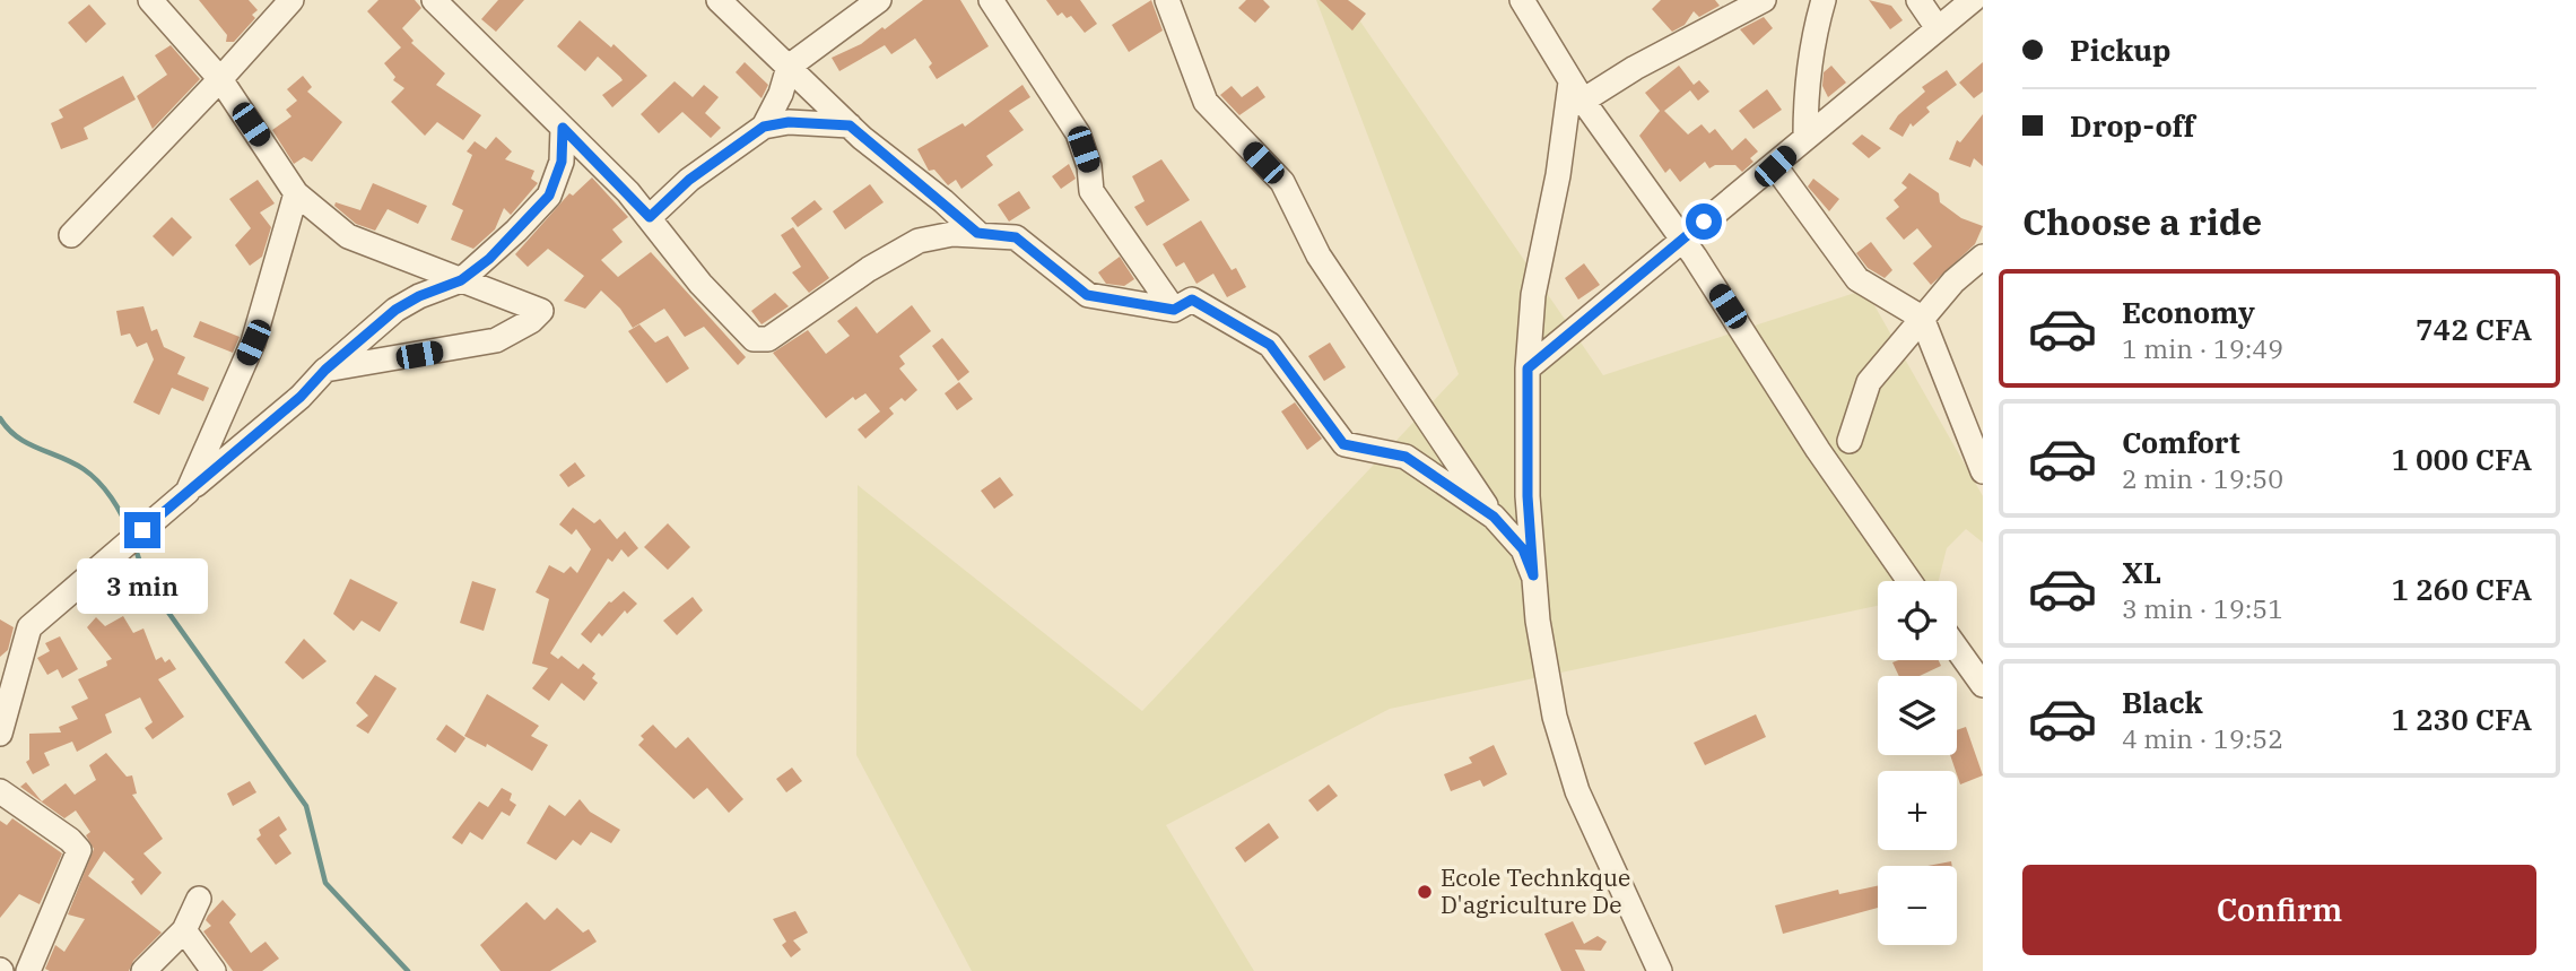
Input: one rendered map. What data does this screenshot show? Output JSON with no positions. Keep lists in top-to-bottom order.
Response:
{
  "places": ["Ecole Technkque D'agriculture De"],
  "page": {
    "banner": ["Pickup", "Drop-off"],
    "heading": "Choose a ride",
    "list": [
      {
        "name": "Economy",
        "note": "1 min · 19:49",
        "value": "742 CFA"
      },
      {
        "name": "Comfort",
        "note": "2 min · 19:50",
        "value": "1 000 CFA"
      },
      {
        "name": "XL",
        "note": "3 min · 19:51",
        "value": "1 260 CFA"
      },
      {
        "name": "Black",
        "note": "4 min · 19:52",
        "value": "1 230 CFA"
      }
    ],
    "bubble": "3 min",
    "map_buttons": ["+", "−"],
    "buttons": "Confirm"
  }
}
